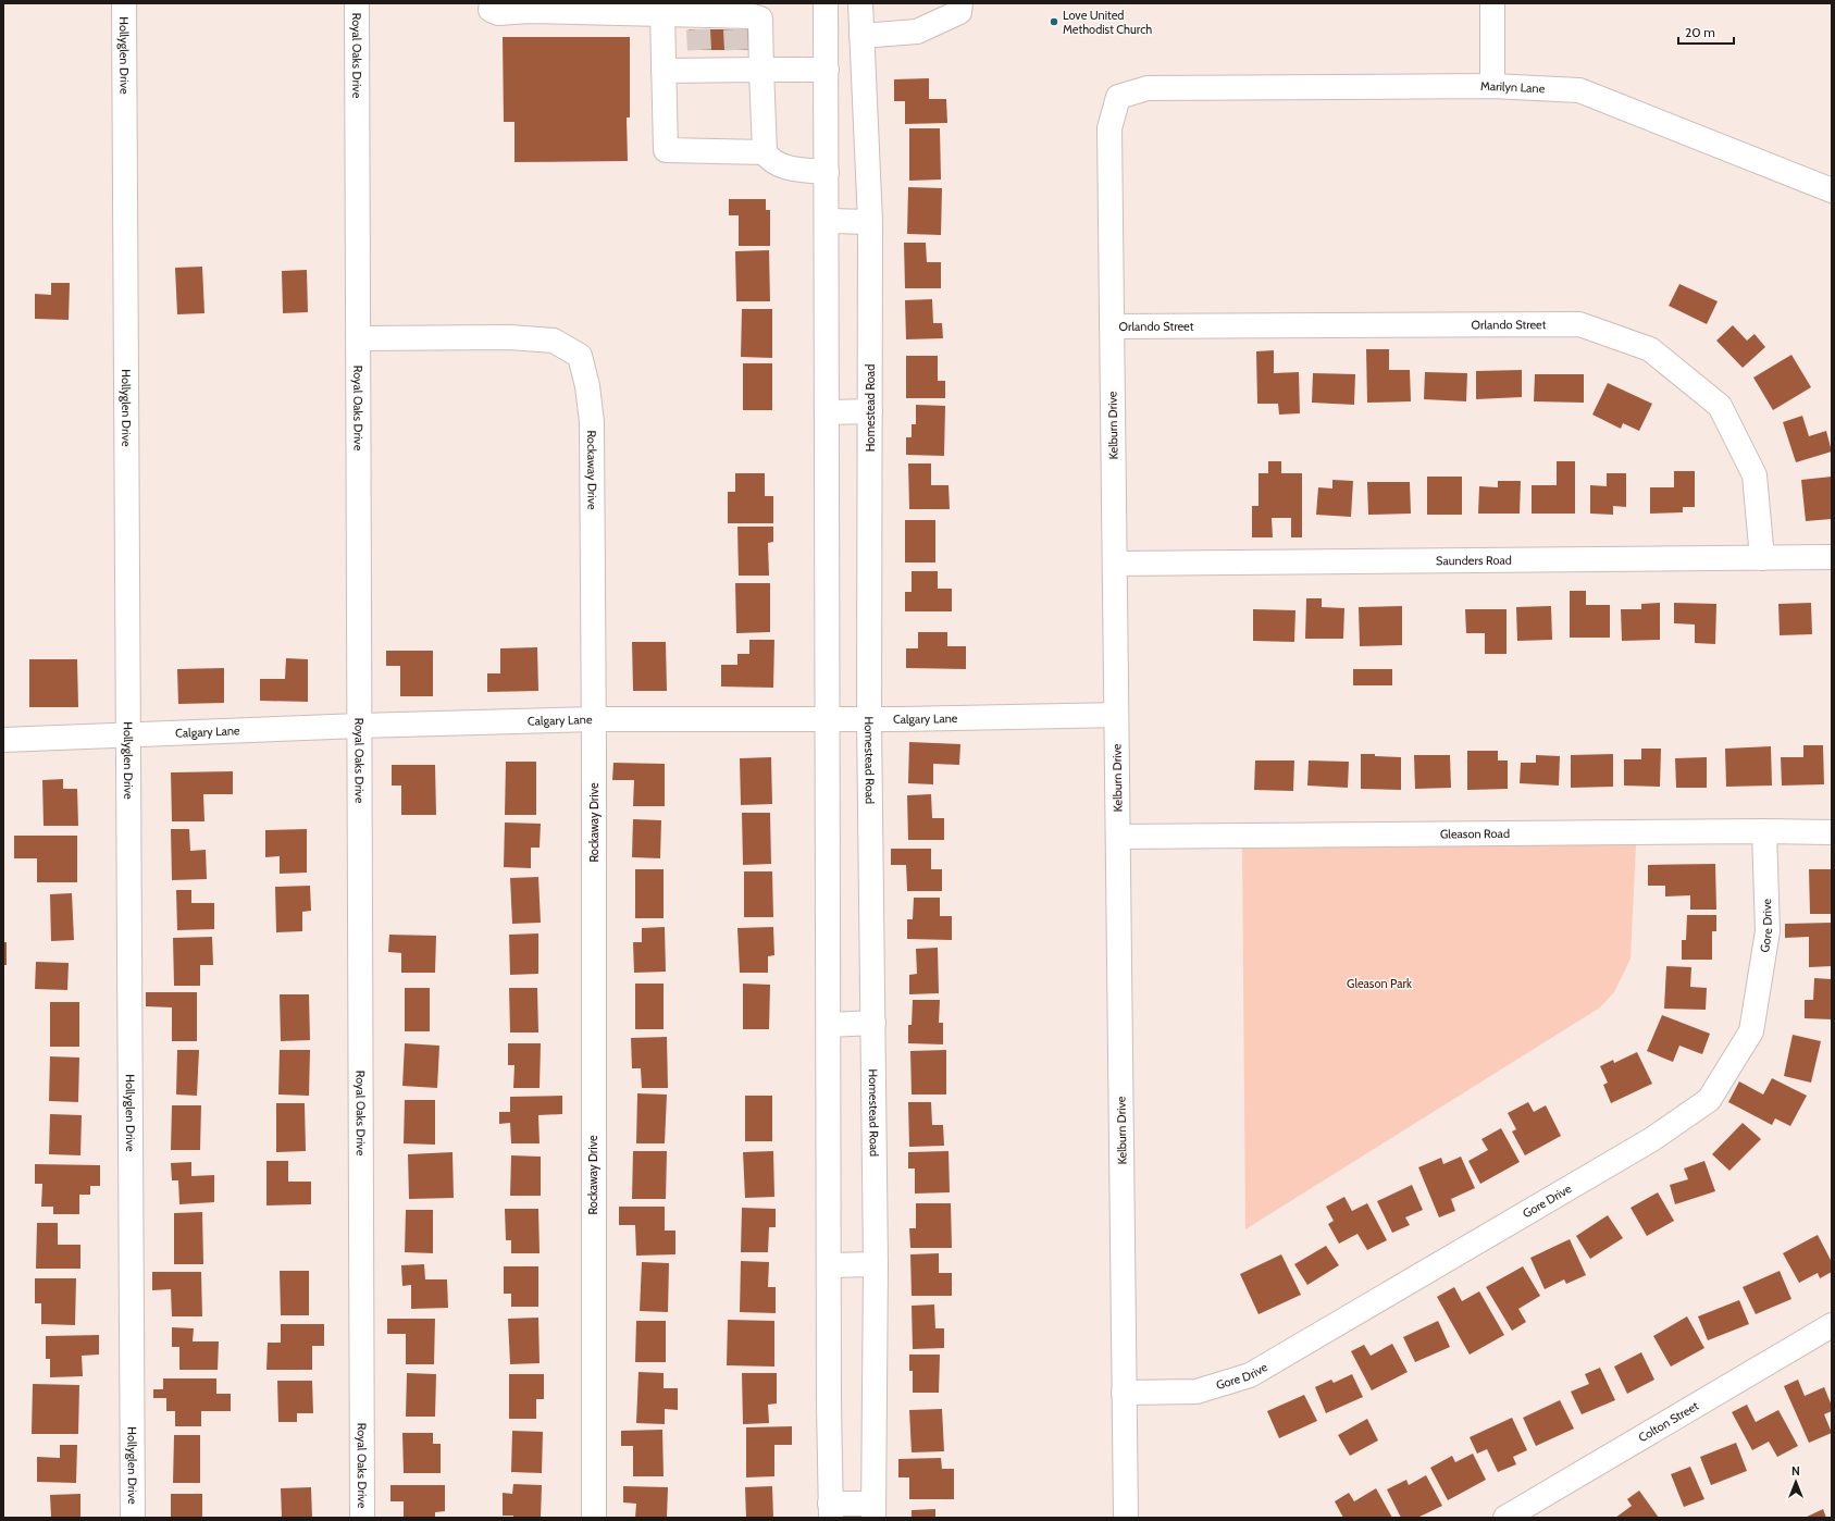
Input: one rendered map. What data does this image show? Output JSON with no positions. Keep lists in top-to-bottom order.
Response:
{
  "streets": {
    "street": [
      "Hollyglen Drive",
      "Royal Oaks Drive",
      "Marilyn Lane",
      "Orlando Street",
      "Homestead Road",
      "Kelburn Drive",
      "Rockaway Drive",
      "Saunders Road",
      "Calgary Lane",
      "Gleason Road",
      "Gore Drive",
      "Colton Street"
    ]
  },
  "crossings": [
    ["Hollyglen Drive", "Calgary Lane"],
    ["Royal Oaks Drive", "Rockaway Drive"],
    ["Royal Oaks Drive", "Calgary Lane"],
    ["Marilyn Lane", "Kelburn Drive"],
    ["Orlando Street", "Kelburn Drive"],
    ["Orlando Street", "Saunders Road"],
    ["Homestead Road", "Calgary Lane"],
    ["Kelburn Drive", "Saunders Road"],
    ["Kelburn Drive", "Calgary Lane"],
    ["Kelburn Drive", "Gleason Road"],
    ["Kelburn Drive", "Gore Drive"],
    ["Rockaway Drive", "Calgary Lane"],
    ["Gleason Road", "Gore Drive"]
  ],
  "parks": ["Gleason Park"],
  "places": ["Love United Methodist Church"],
  "scale_bar": "20 m",
  "north": "top"
}
